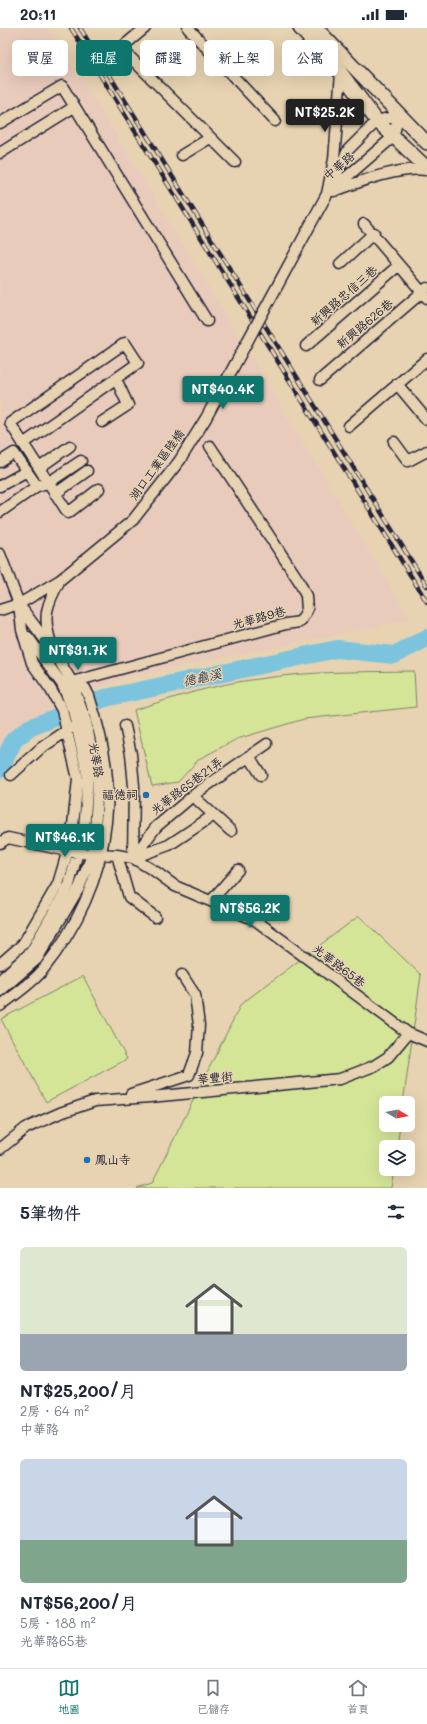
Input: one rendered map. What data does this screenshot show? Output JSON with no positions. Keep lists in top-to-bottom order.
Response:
{
  "streets": {
    "street": [
      "中華路",
      "新興路忠信三巷",
      "新興路626巷",
      "湖口工業區陸橋",
      "光華路9巷",
      "光華路",
      "光華路65巷21弄",
      "光華路65巷",
      "華豐街"
    ]
  },
  "crossings": [
    ["中華路", "湖口工業區陸橋"],
    ["光華路9巷", "光華路"],
    ["光華路", "光華路65巷"],
    ["光華路65巷21弄", "光華路65巷"],
    ["光華路65巷", "華豐街"]
  ],
  "water": ["德龜溪"],
  "places": ["福德祠", "鳳山寺"],
  "north": "right",
  "page": {
    "status": "20:11",
    "chip": [
      "買屋",
      "租屋",
      "篩選",
      "新上架",
      "公寓"
    ],
    "price": [
      "NT$25.2K",
      "NT$40.4K",
      "NT$31.7K",
      "NT$46.1K",
      "NT$56.2K"
    ],
    "heading": "5筆物件",
    "list": [
      {
        "name": "NT$25,200/月",
        "note": "2房 · 64 m² · 中華路"
      },
      {
        "name": "NT$56,200/月",
        "note": "5房 · 188 m² · 光華路65巷"
      }
    ],
    "tabs": ["地圖", "已儲存", "首頁"]
  }
}
